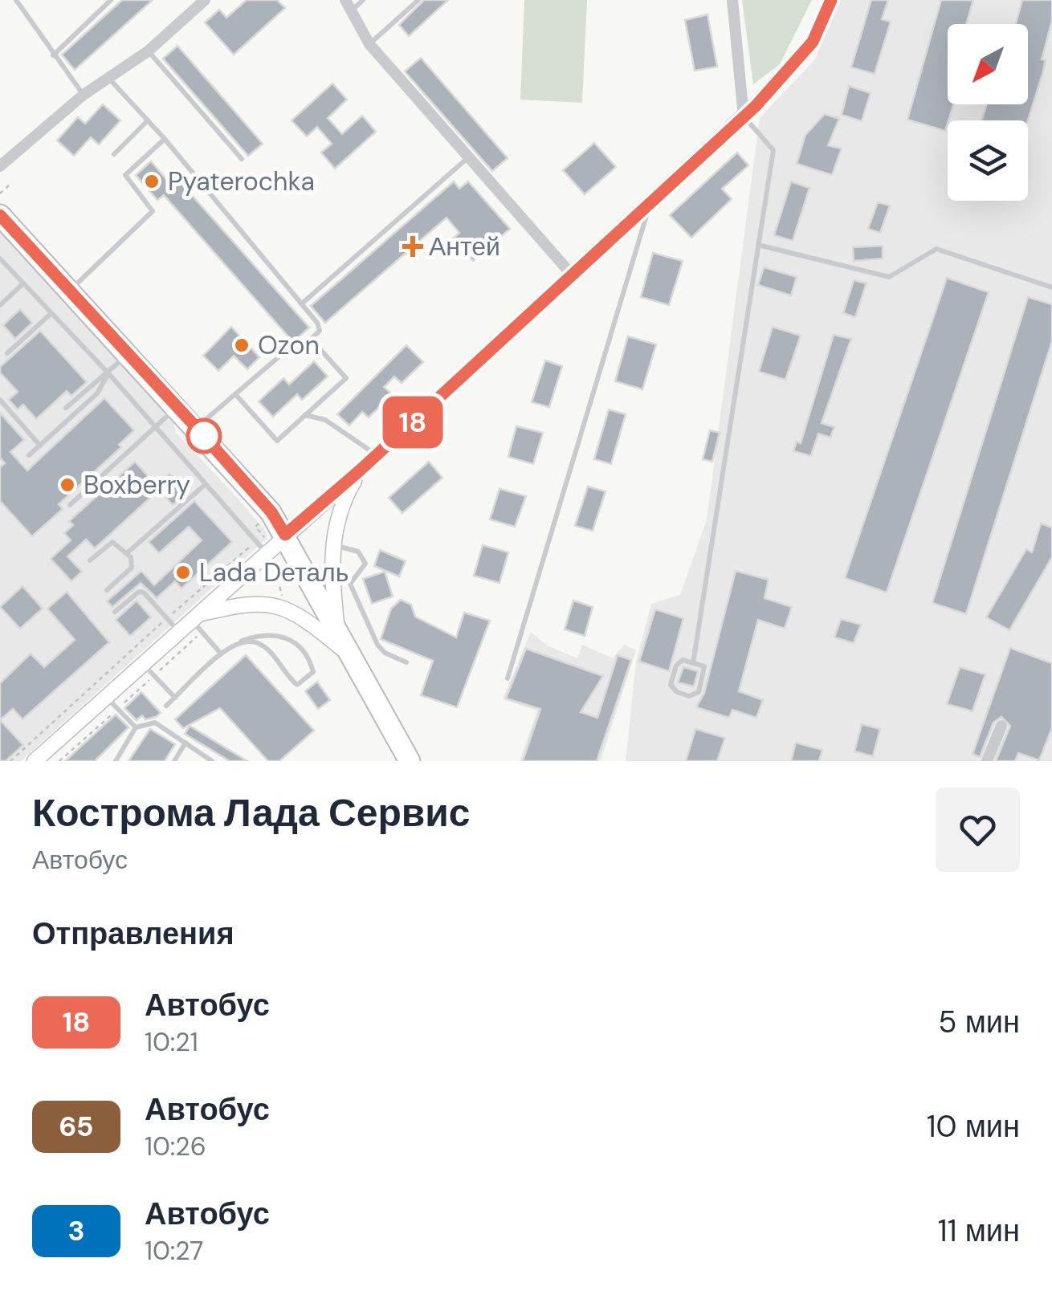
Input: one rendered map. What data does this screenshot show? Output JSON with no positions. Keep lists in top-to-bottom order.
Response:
{
  "places": {
    "other": [
      "Pyaterochka",
      "Ozon",
      "Boxberry",
      "Lada Dеталь"
    ],
    "health": ["Антей"]
  },
  "lines": ["bus line 18"],
  "north": "bottom left",
  "page": {
    "on_map": "18",
    "heading": [
      ["Кострома Лада Сервис", "Автобус"],
      "Отправления"
    ],
    "list": [
      {
        "mark": "18",
        "name": "Автобус",
        "note": "10:21",
        "value": "5 мин"
      },
      {
        "mark": "65",
        "name": "Автобус",
        "note": "10:26",
        "value": "10 мин"
      },
      {
        "mark": "3",
        "name": "Автобус",
        "note": "10:27",
        "value": "11 мин"
      }
    ]
  }
}
